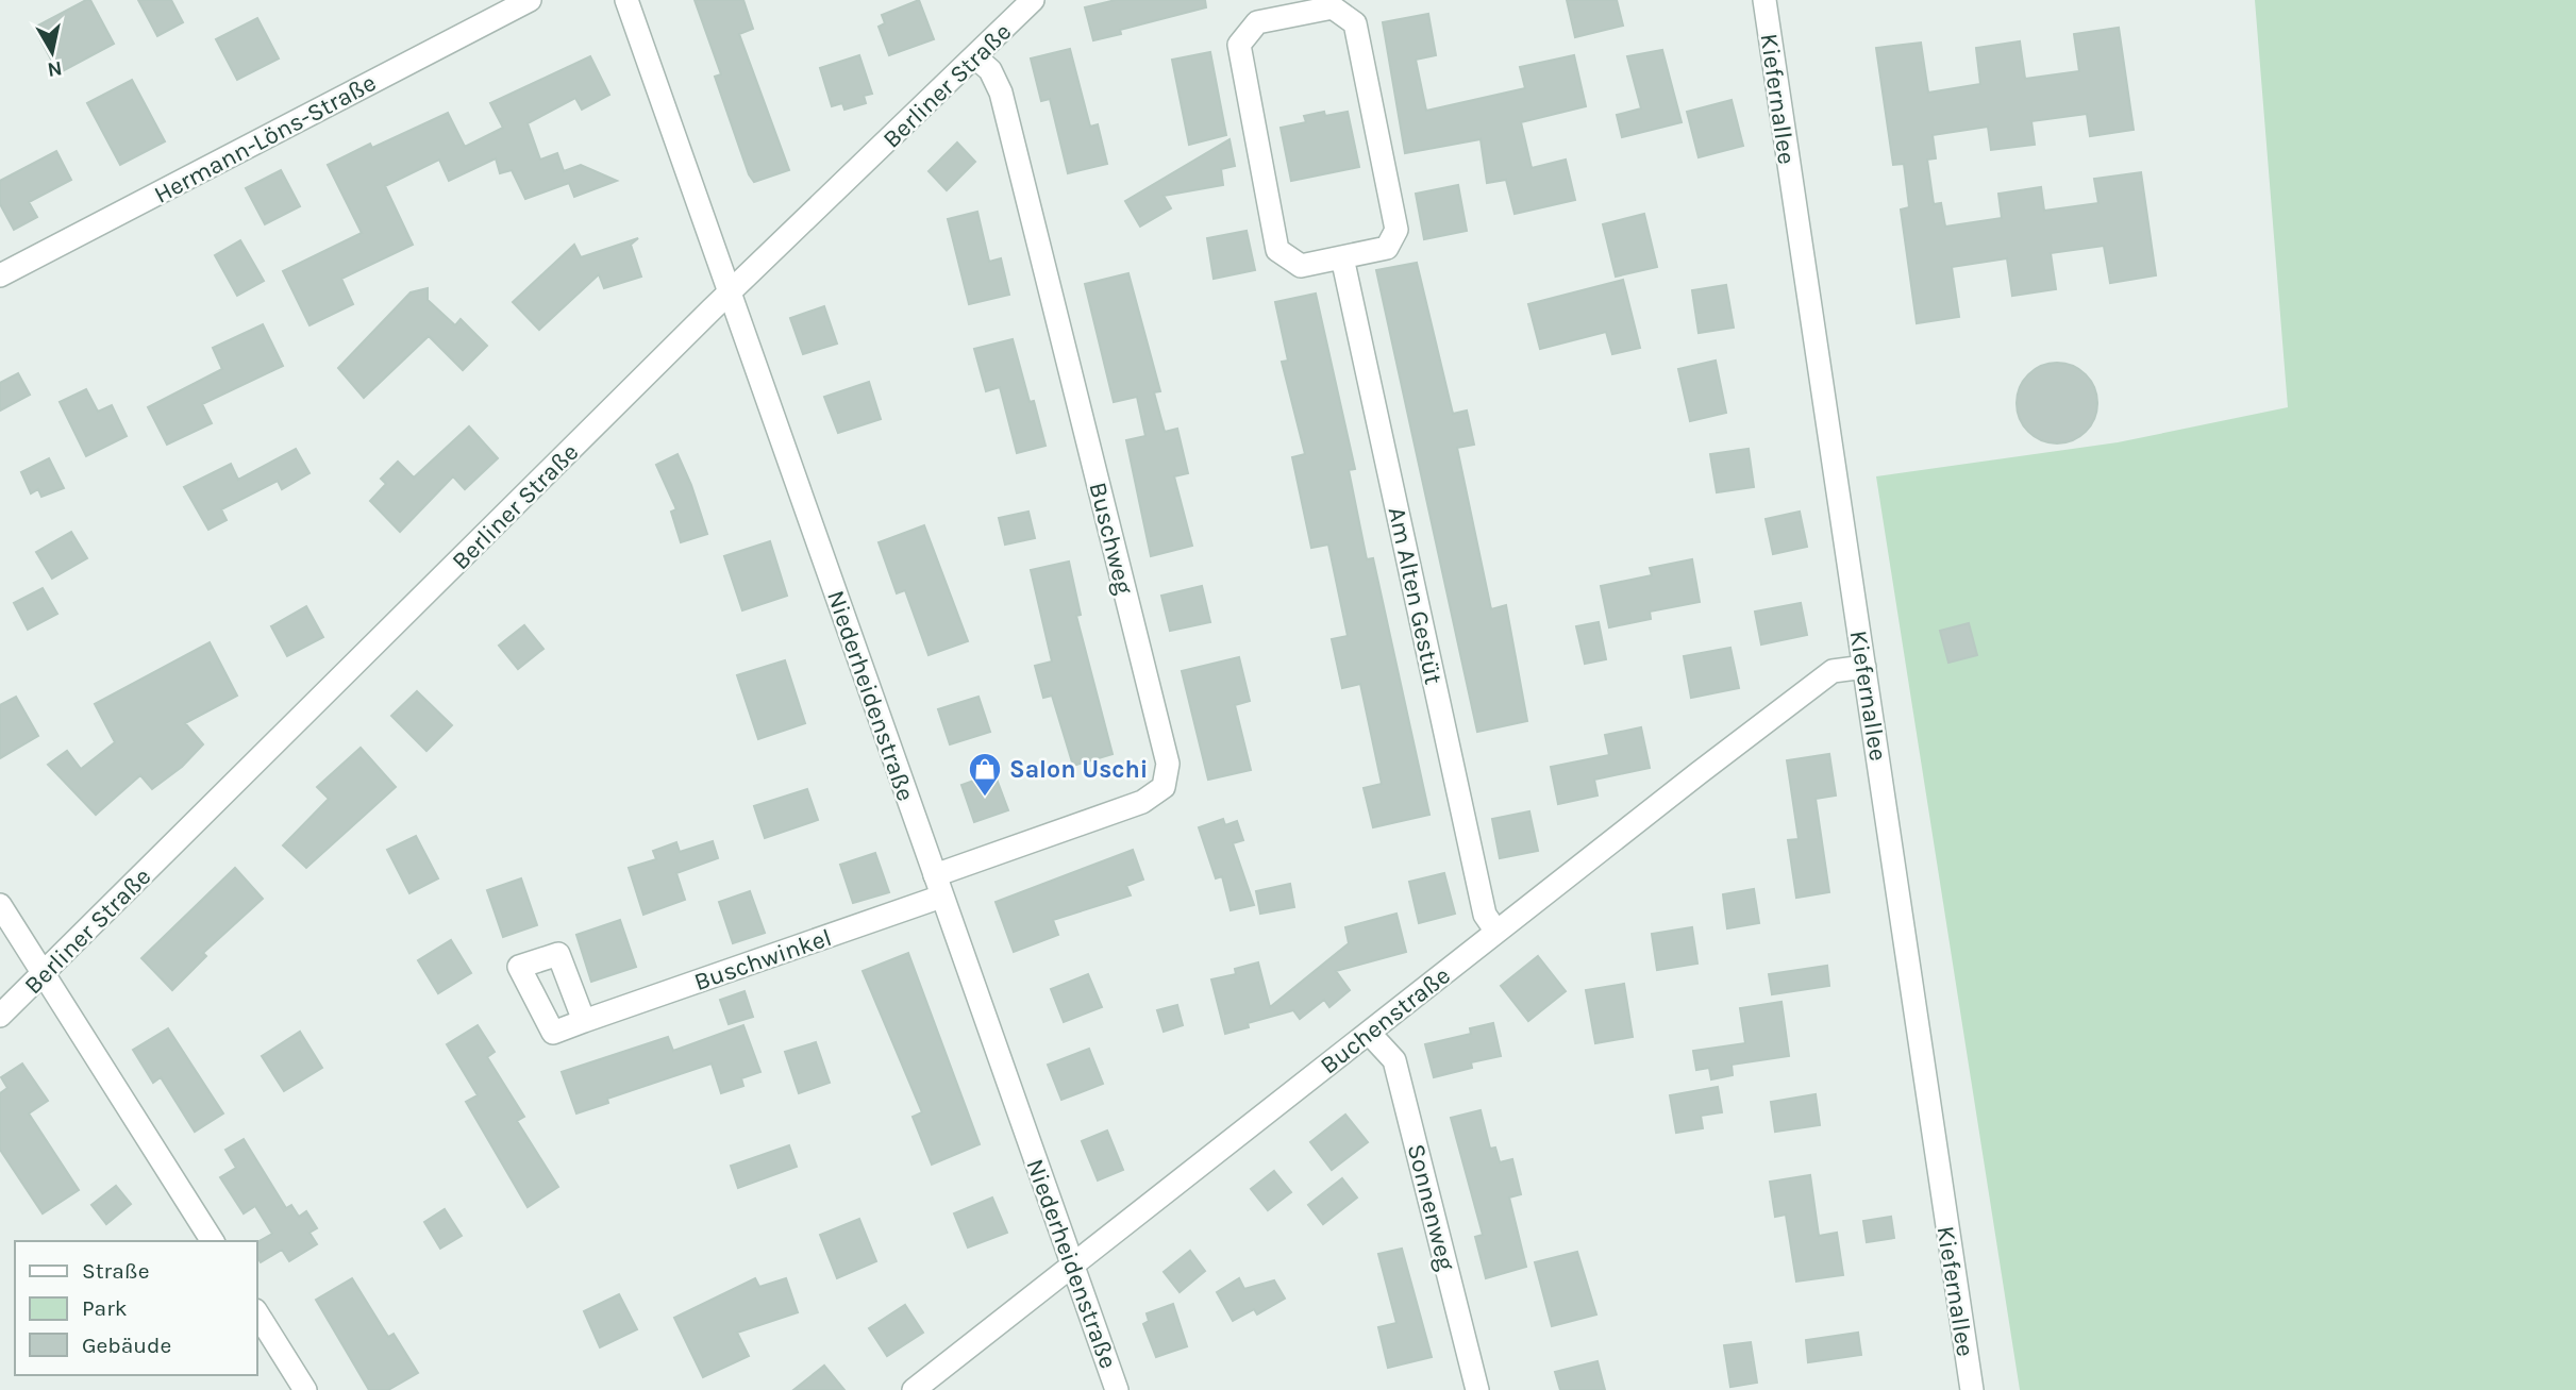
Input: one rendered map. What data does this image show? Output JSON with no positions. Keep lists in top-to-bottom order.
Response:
{
  "streets": {
    "street": [
      "Berliner Straße",
      "Kiefernallee",
      "Hermann-Löns-Straße",
      "Buschweg",
      "Am Alten Gestüt",
      "Niederheidenstraße",
      "Buschwinkel",
      "Buchenstraße",
      "Sonnenweg"
    ]
  },
  "crossings": [
    ["Berliner Straße", "Buschweg"],
    ["Berliner Straße", "Niederheidenstraße"],
    ["Kiefernallee", "Buchenstraße"],
    ["Buschweg", "Niederheidenstraße"],
    ["Buschweg", "Buschwinkel"],
    ["Am Alten Gestüt", "Buchenstraße"],
    ["Niederheidenstraße", "Buschwinkel"],
    ["Niederheidenstraße", "Buchenstraße"],
    ["Buchenstraße", "Sonnenweg"]
  ],
  "places": {
    "shop": ["Salon Uschi"]
  },
  "legend": ["Straße", "Park", "Gebäude"],
  "north": "bottom"
}
